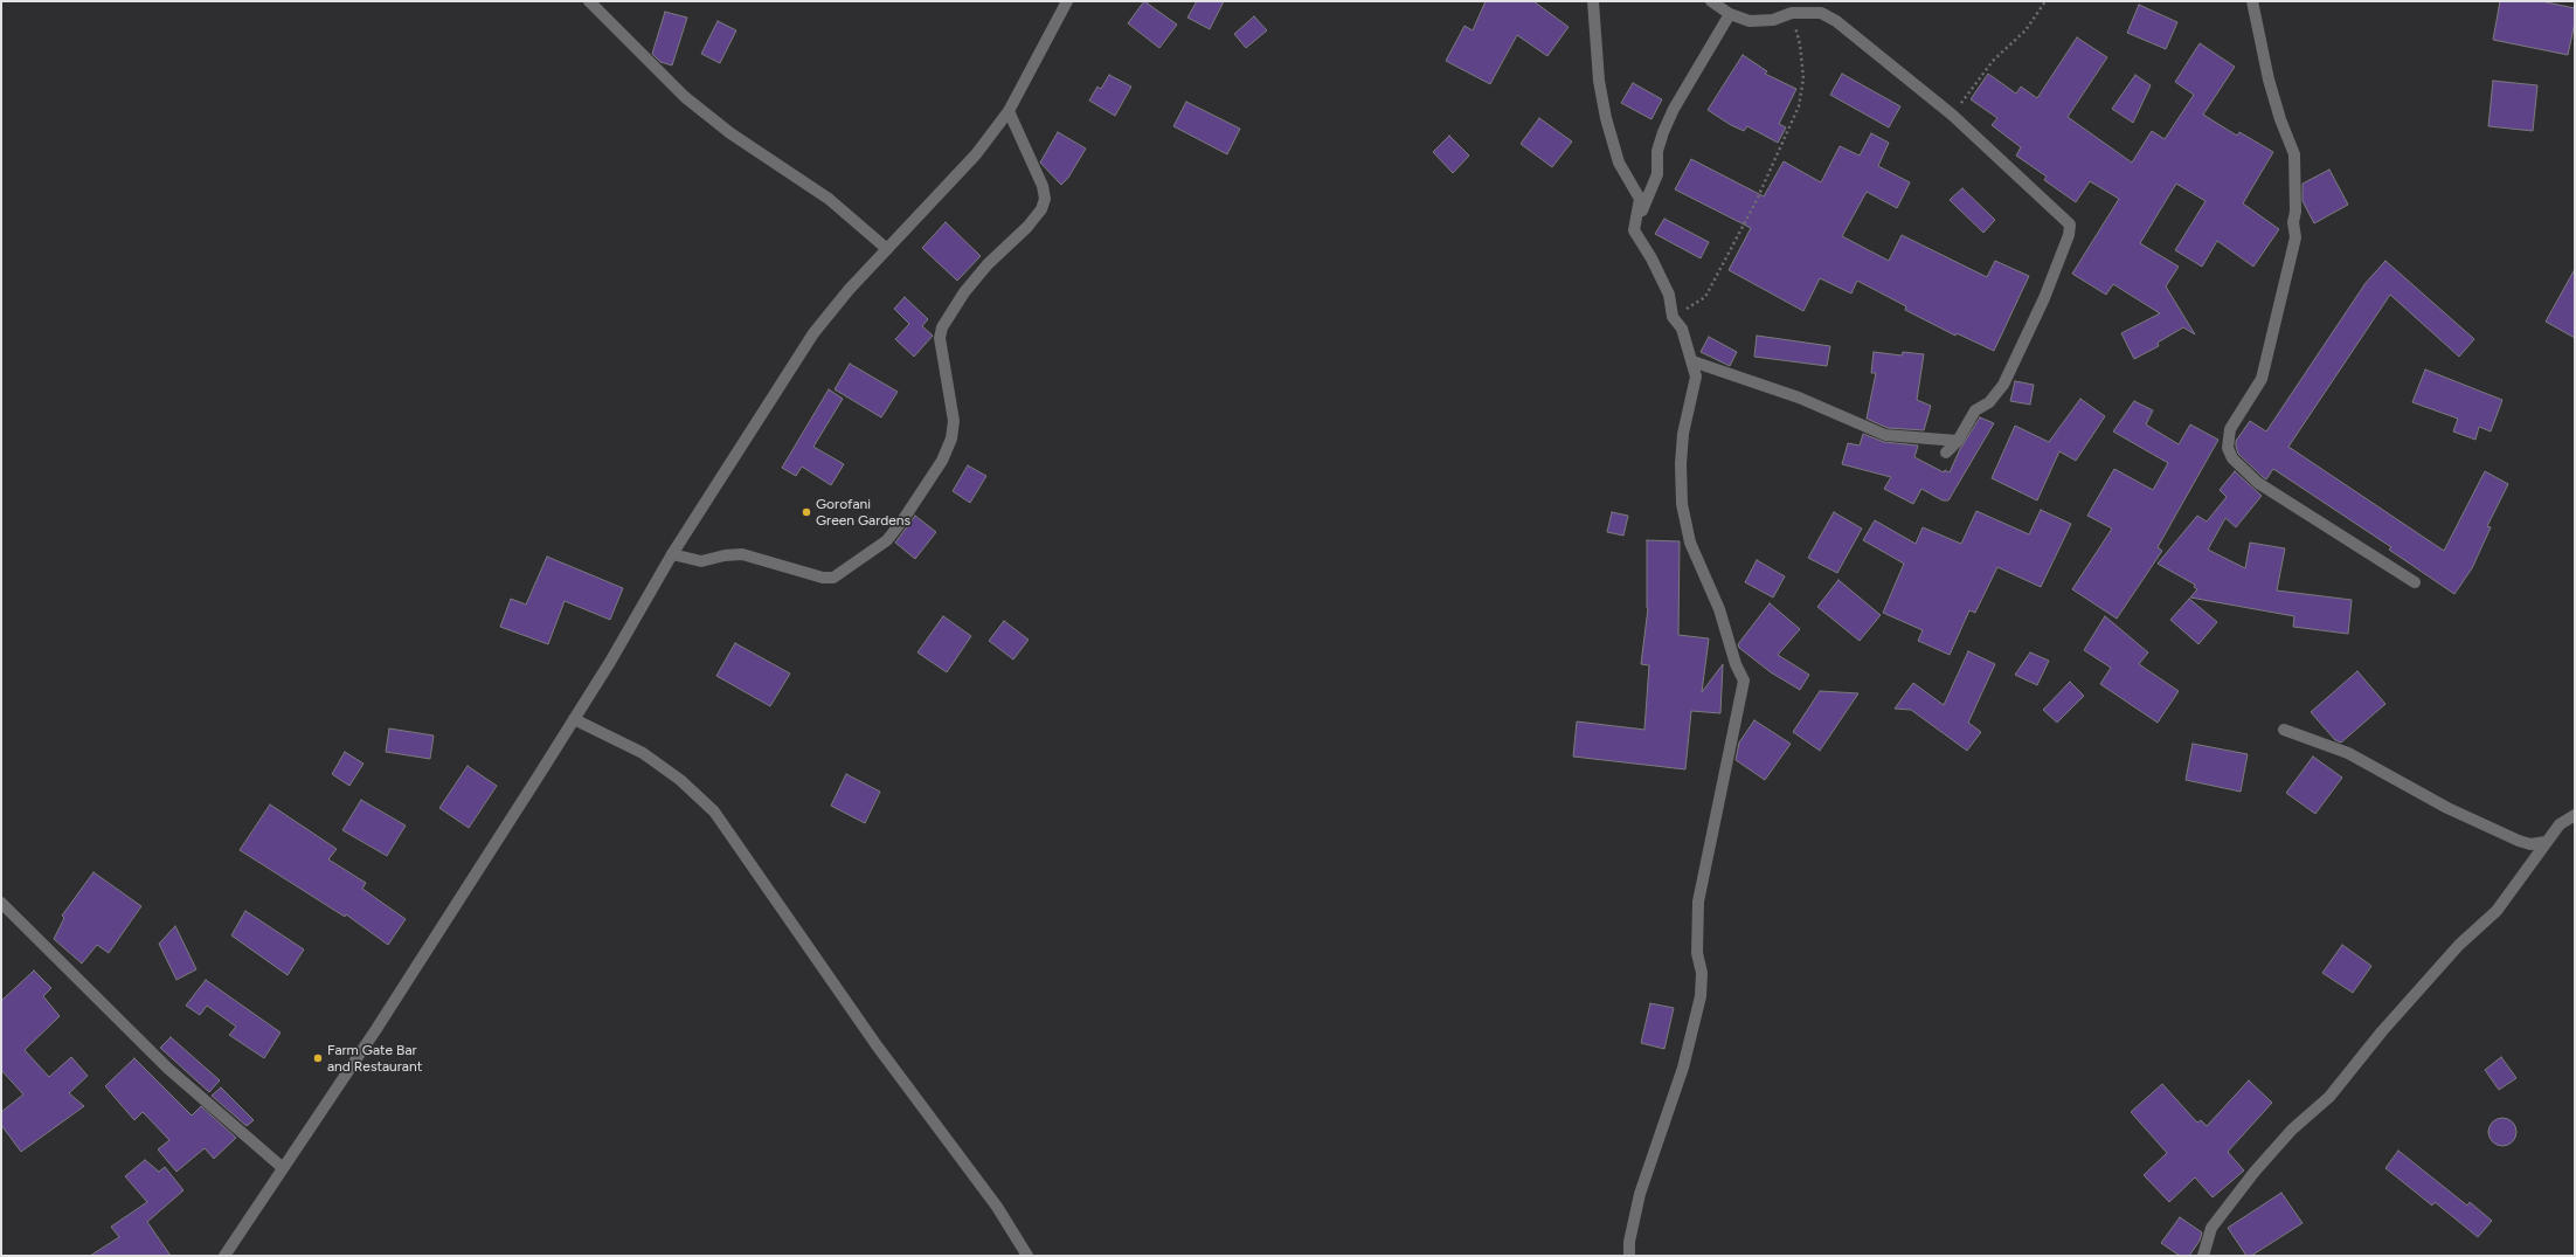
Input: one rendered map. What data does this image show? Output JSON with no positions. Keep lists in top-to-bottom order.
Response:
{
  "places": ["Gorofani Green Gardens", "Farm Gate Bar and Restaurant"]
}
